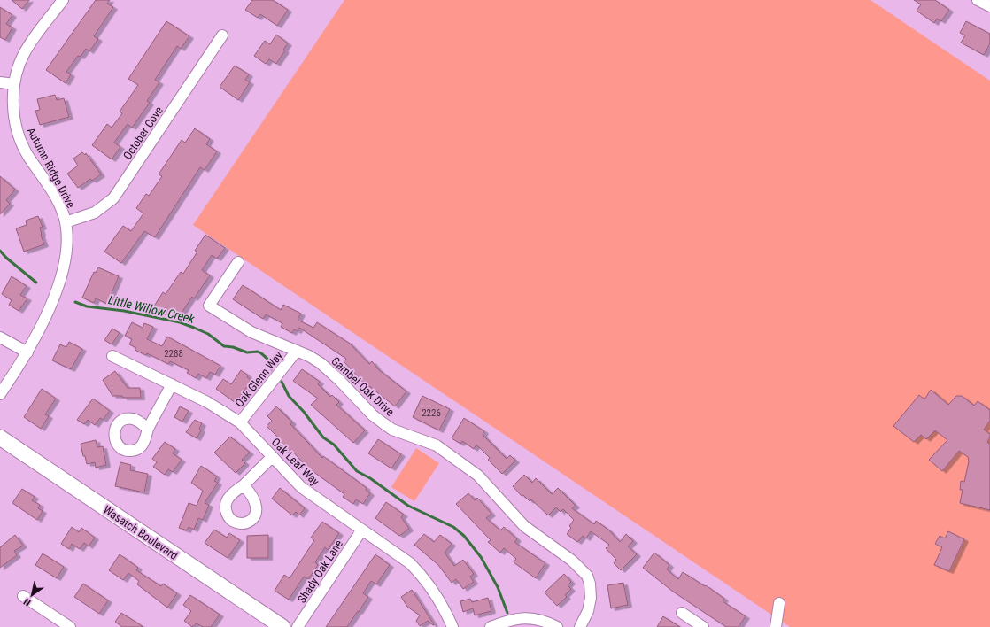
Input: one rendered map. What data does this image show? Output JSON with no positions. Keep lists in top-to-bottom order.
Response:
{
  "streets": {
    "main road": ["Wasatch Boulevard"],
    "street": [
      "October Cove",
      "Autumn Ridge Drive",
      "Oak Glenn Way",
      "Gambel Oak Drive",
      "Oak Leaf Way",
      "Shady Oak Lane"
    ]
  },
  "crossings": [
    ["October Cove", "Autumn Ridge Drive"],
    ["Oak Glenn Way", "Gambel Oak Drive"],
    ["Oak Glenn Way", "Oak Leaf Way"],
    ["Oak Leaf Way", "Shady Oak Lane"]
  ],
  "water": ["Little Willow Creek"],
  "house_numbers": ["2288", "2226"],
  "north": "bottom left"
}
